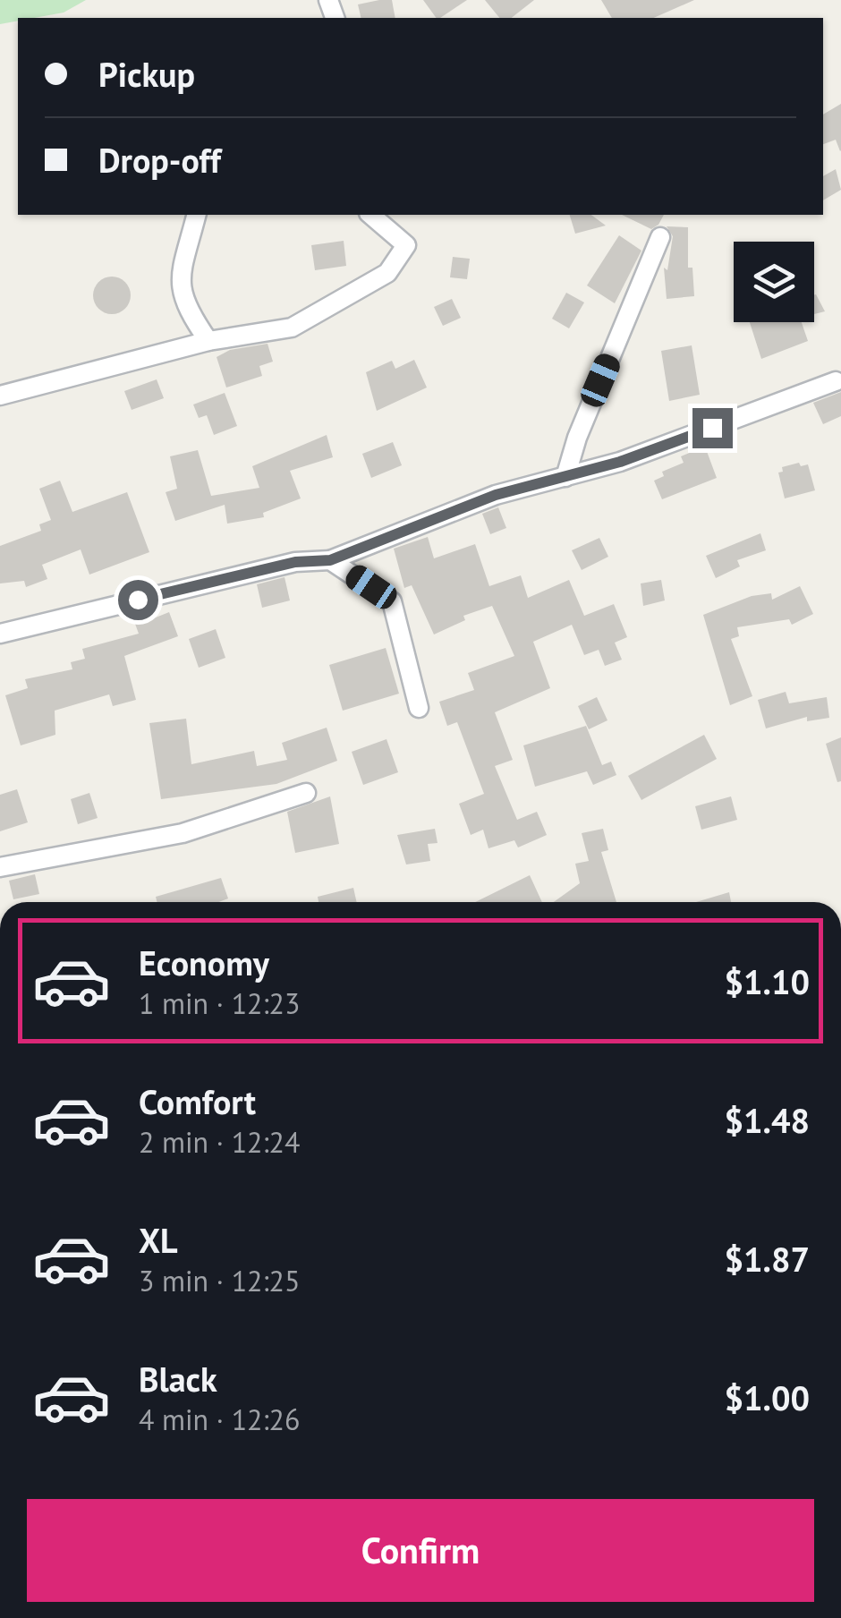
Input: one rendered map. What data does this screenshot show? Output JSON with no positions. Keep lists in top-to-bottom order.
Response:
{
  "page": {
    "banner": ["Pickup", "Drop-off"],
    "list": [
      {
        "name": "Economy",
        "note": "1 min · 12:23",
        "value": "$1.10"
      },
      {
        "name": "Comfort",
        "note": "2 min · 12:24",
        "value": "$1.48"
      },
      {
        "name": "XL",
        "note": "3 min · 12:25",
        "value": "$1.87"
      },
      {
        "name": "Black",
        "note": "4 min · 12:26",
        "value": "$1.00"
      }
    ],
    "buttons": "Confirm"
  }
}
